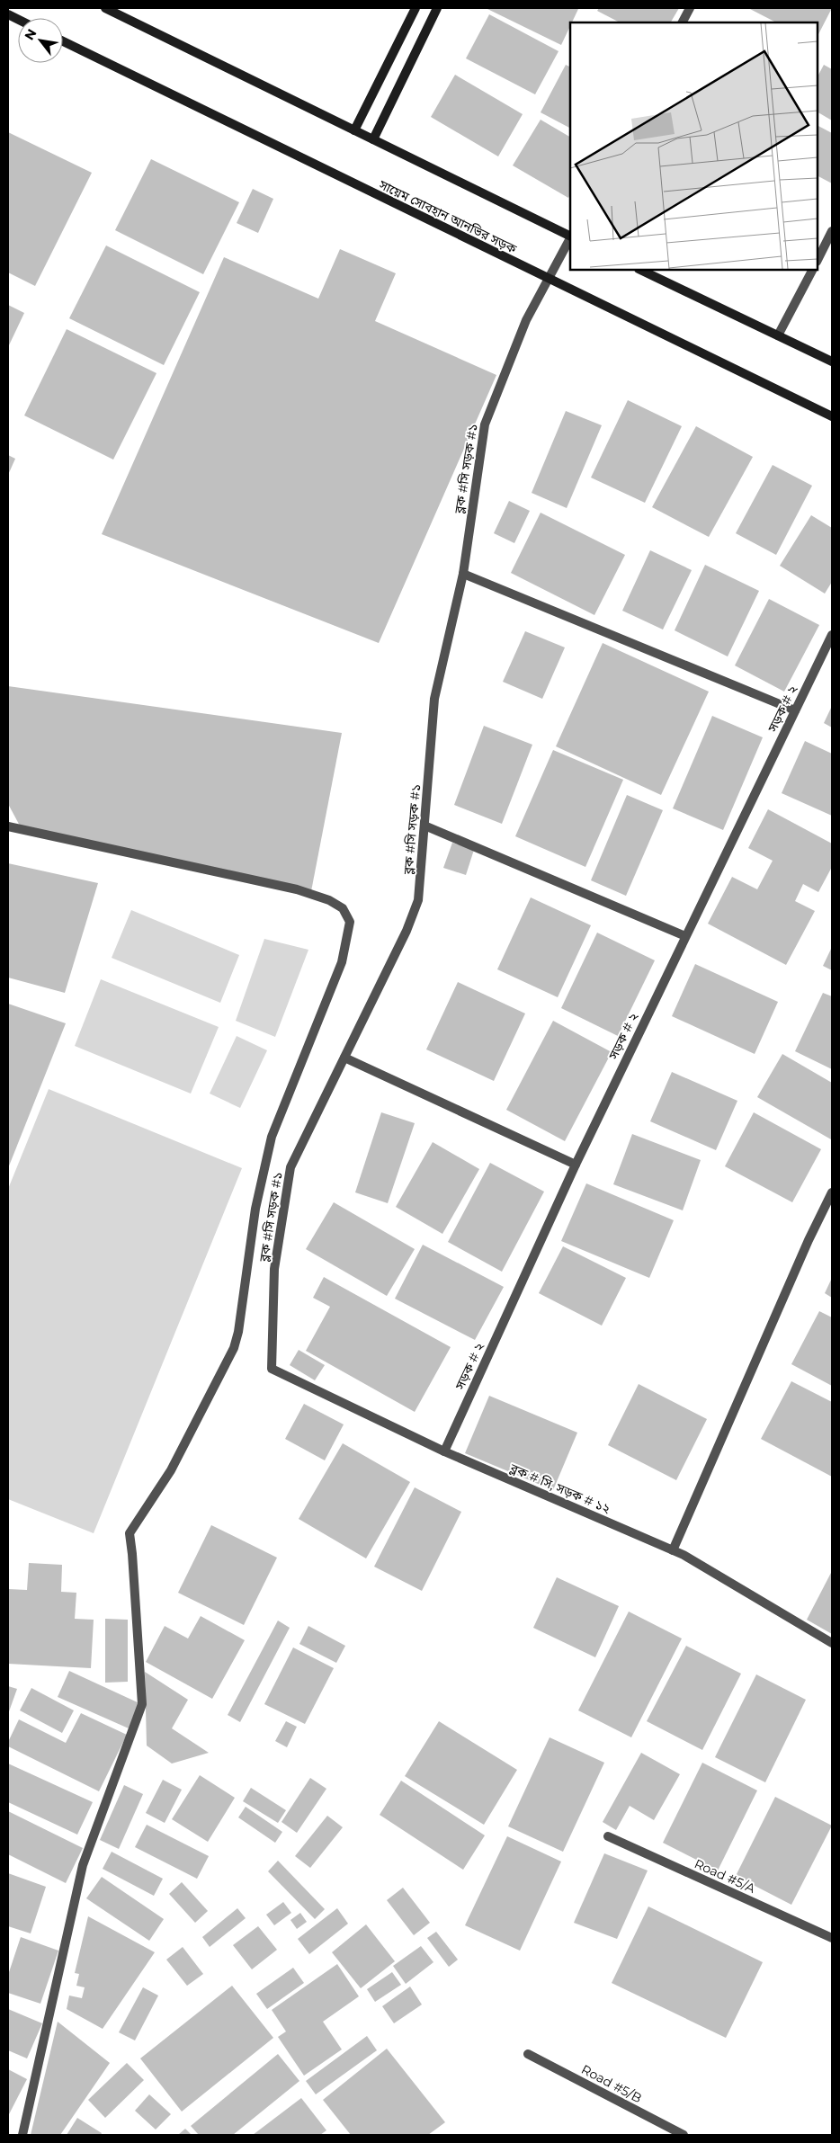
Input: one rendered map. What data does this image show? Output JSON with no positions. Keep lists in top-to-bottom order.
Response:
{
  "streets": {
    "street": [
      "সায়েম সোবহান আনভির সড়ক",
      "ব্লক #সি সড়ক #১",
      "সড়ক # ২",
      "ব্লক # সি, সড়ক # ১২",
      "Road #5/A",
      "Road #5/B"
    ]
  },
  "crossings": [
    ["সায়েম সোবহান আনভির সড়ক", "ব্লক #সি সড়ক #১"],
    ["ব্লক #সি সড়ক #১", "ব্লক # সি, সড়ক # ১২"],
    ["সড়ক # ২", "ব্লক # সি, সড়ক # ১২"]
  ],
  "north": "top left"
}
